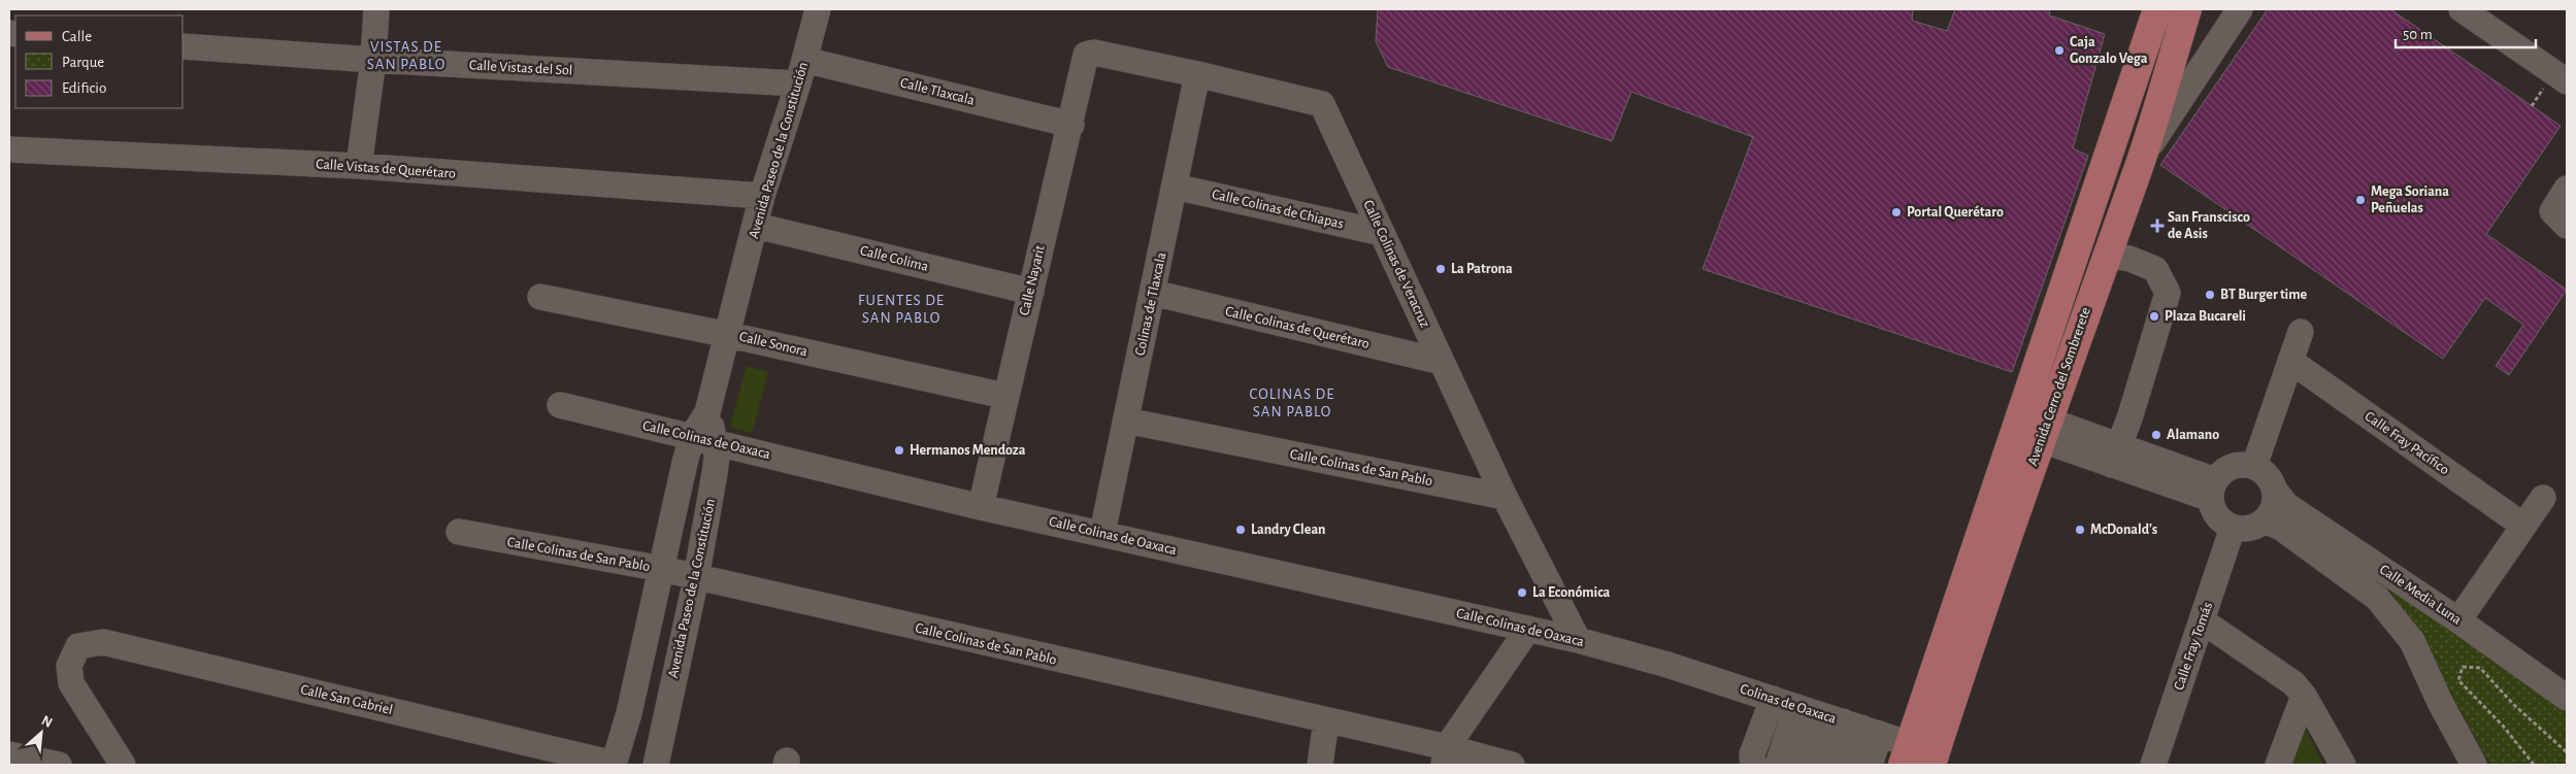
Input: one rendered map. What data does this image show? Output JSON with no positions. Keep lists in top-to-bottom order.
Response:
{
  "streets": {
    "main road": ["Avenida Cerro del Sombrerete"],
    "street": [
      "Calle Vistas del Sol",
      "Calle Tlaxcala",
      "Avenida Paseo de la Constitución",
      "Calle Vistas de Querétaro",
      "Calle Colinas de Chiapas",
      "Calle Colima",
      "Calle Colinas de Veracruz",
      "Calle Nayarit",
      "Colinas de Tlaxcala",
      "Calle Colinas de Querétaro",
      "Calle Sonora",
      "Calle Colinas de Oaxaca",
      "Calle Fray Pacífico",
      "Calle Colinas de San Pablo",
      "Calle Media Luna",
      "Calle Fray Tomás",
      "Calle San Gabriel",
      "Colinas de Oaxaca"
    ]
  },
  "crossings": [
    ["Calle Vistas del Sol", "Calle Tlaxcala"],
    ["Calle Vistas del Sol", "Avenida Paseo de la Constitución"],
    ["Calle Tlaxcala", "Avenida Paseo de la Constitución"],
    ["Calle Tlaxcala", "Calle Nayarit"],
    ["Avenida Paseo de la Constitución", "Calle Vistas de Querétaro"],
    ["Avenida Paseo de la Constitución", "Calle Colima"],
    ["Avenida Paseo de la Constitución", "Calle Sonora"],
    ["Avenida Paseo de la Constitución", "Calle Colinas de Oaxaca"],
    ["Avenida Paseo de la Constitución", "Calle Colinas de San Pablo"],
    ["Calle Colinas de Chiapas", "Calle Colinas de Veracruz"],
    ["Calle Colinas de Chiapas", "Colinas de Tlaxcala"],
    ["Calle Colima", "Calle Nayarit"],
    ["Calle Colinas de Veracruz", "Calle Nayarit"],
    ["Calle Colinas de Veracruz", "Colinas de Tlaxcala"],
    ["Calle Colinas de Veracruz", "Calle Colinas de Querétaro"],
    ["Calle Colinas de Veracruz", "Calle Colinas de Oaxaca"],
    ["Calle Colinas de Veracruz", "Calle Colinas de San Pablo"],
    ["Calle Nayarit", "Calle Sonora"],
    ["Calle Nayarit", "Calle Colinas de Oaxaca"],
    ["Colinas de Tlaxcala", "Calle Colinas de Querétaro"],
    ["Colinas de Tlaxcala", "Calle Colinas de Oaxaca"],
    ["Colinas de Tlaxcala", "Calle Colinas de San Pablo"],
    ["Avenida Cerro del Sombrerete", "Colinas de Oaxaca"],
    ["Calle Colinas de Oaxaca", "Colinas de Oaxaca"],
    ["Calle Media Luna", "Calle Fray Tomás"]
  ],
  "districts": ["VISTAS DE SAN PABLO", "FUENTES DE SAN PABLO", "COLINAS DE SAN PABLO"],
  "places": {
    "other": [
      "Caja Gonzalo Vega",
      "Mega Soriana Peñuelas",
      "Portal Querétaro",
      "La Patrona",
      "BT Burger time",
      "Plaza Bucareli",
      "Alamano",
      "Hermanos Mendoza",
      "Landry Clean",
      "McDonald's",
      "La Económica"
    ],
    "health": ["San Franscisco de Asis"]
  },
  "legend": ["Calle", "Parque", "Edificio"],
  "scale_bar": "50 m",
  "north": "top right"
}
